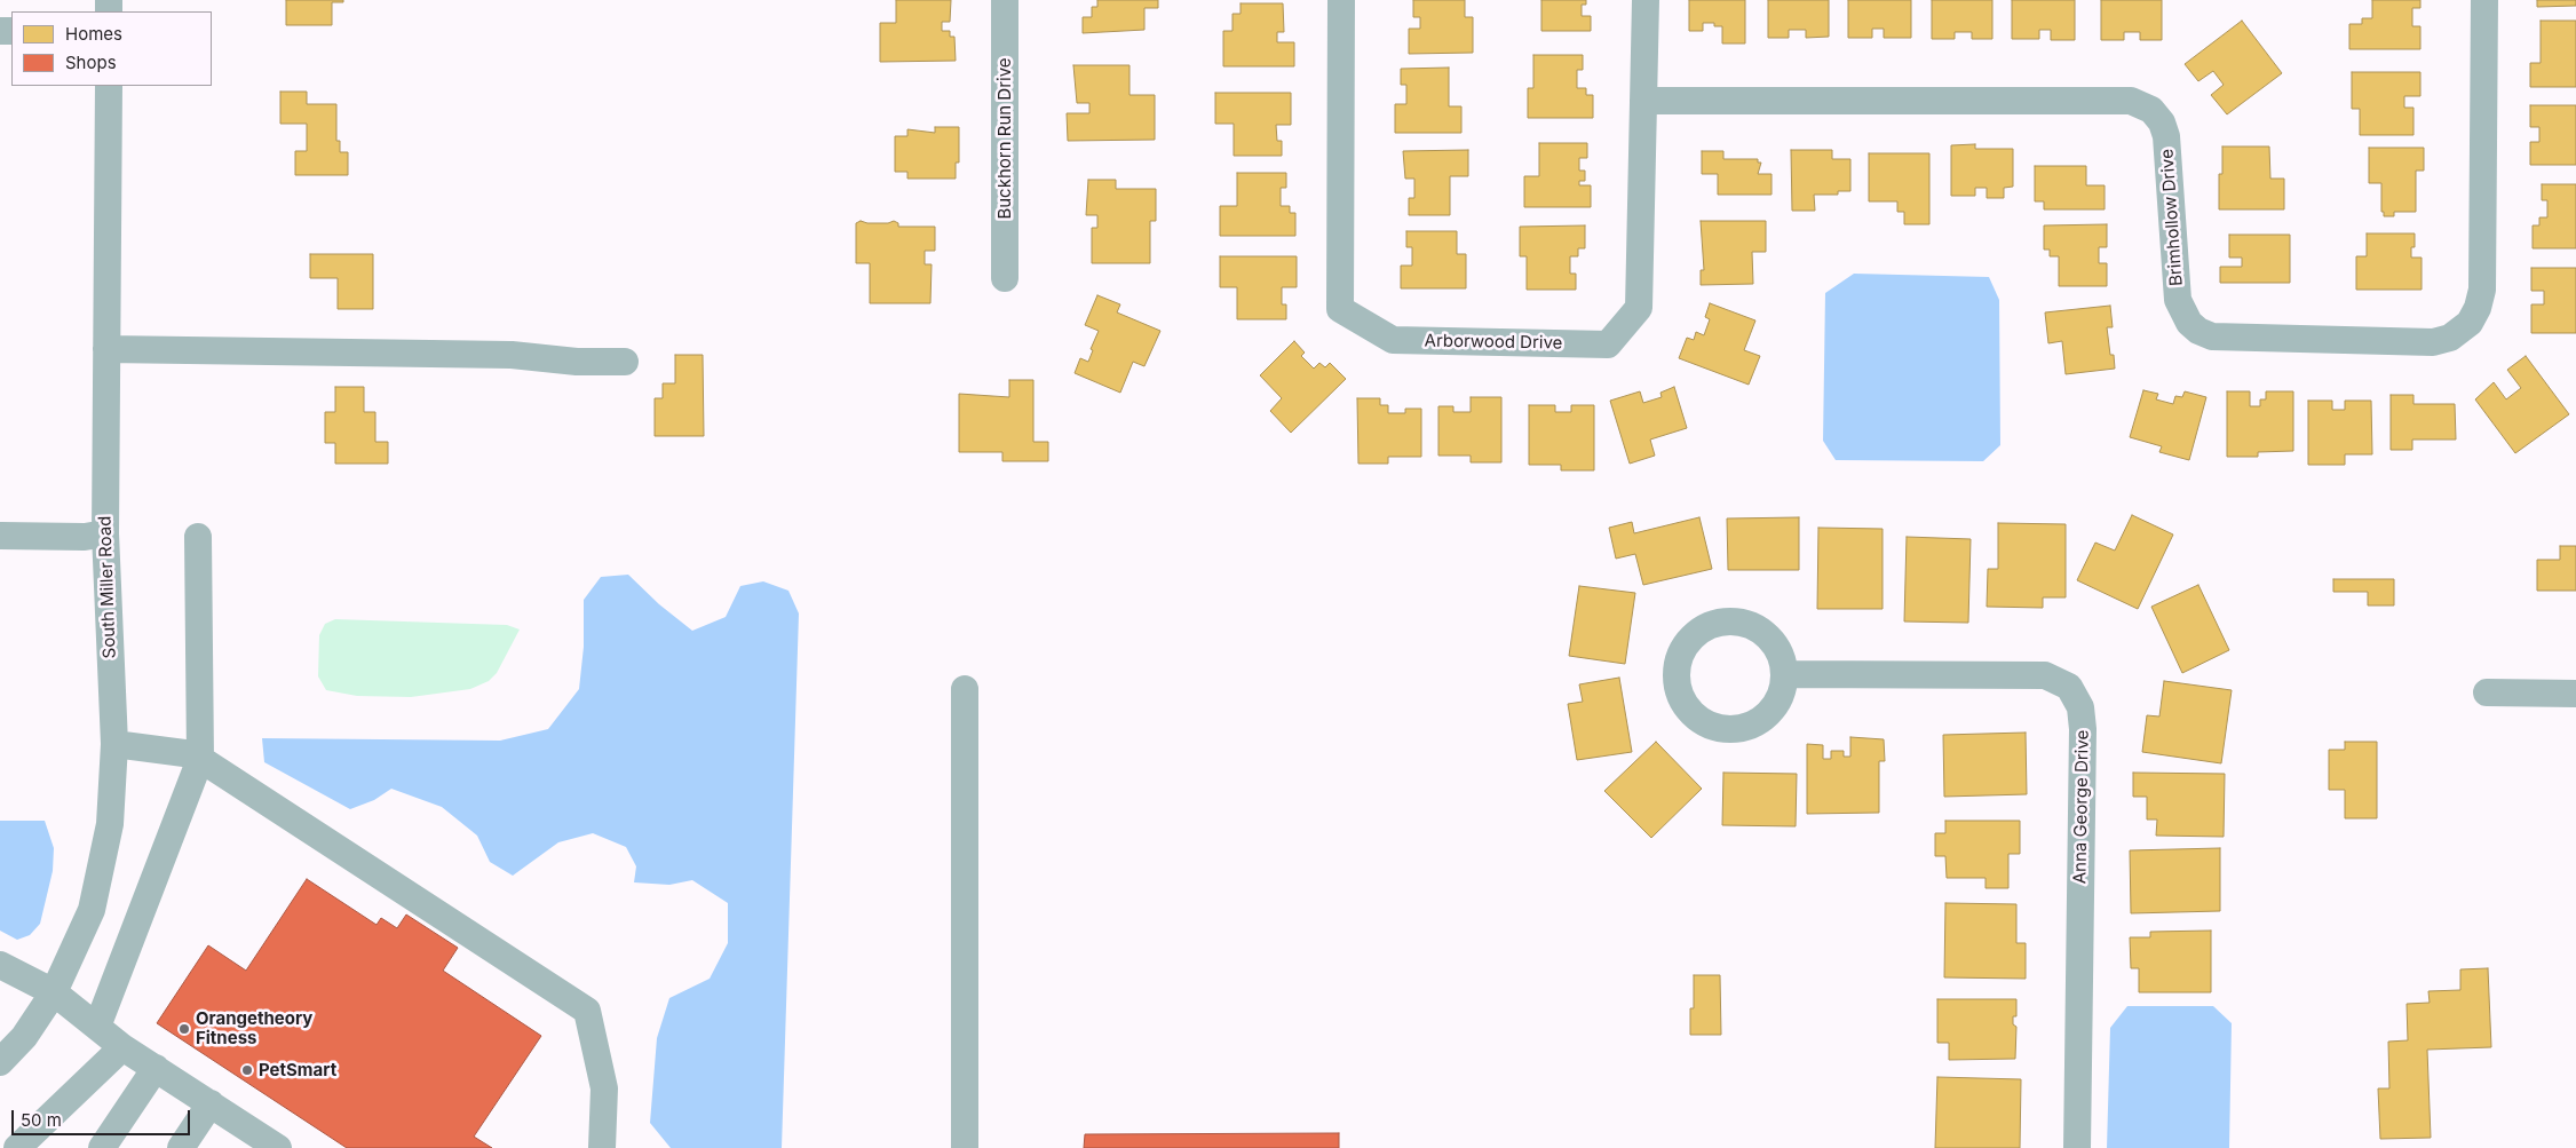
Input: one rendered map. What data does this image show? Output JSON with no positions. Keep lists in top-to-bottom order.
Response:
{
  "streets": {
    "street": [
      "Buckhorn Run Drive",
      "Brimhollow Drive",
      "Arborwood Drive",
      "South Miller Road",
      "Anna George Drive"
    ]
  },
  "crossings": [
    ["Brimhollow Drive", "Arborwood Drive"]
  ],
  "places": ["Orangetheory Fitness", "PetSmart"],
  "legend": ["Homes", "Shops"],
  "scale_bar": "50 m"
}
